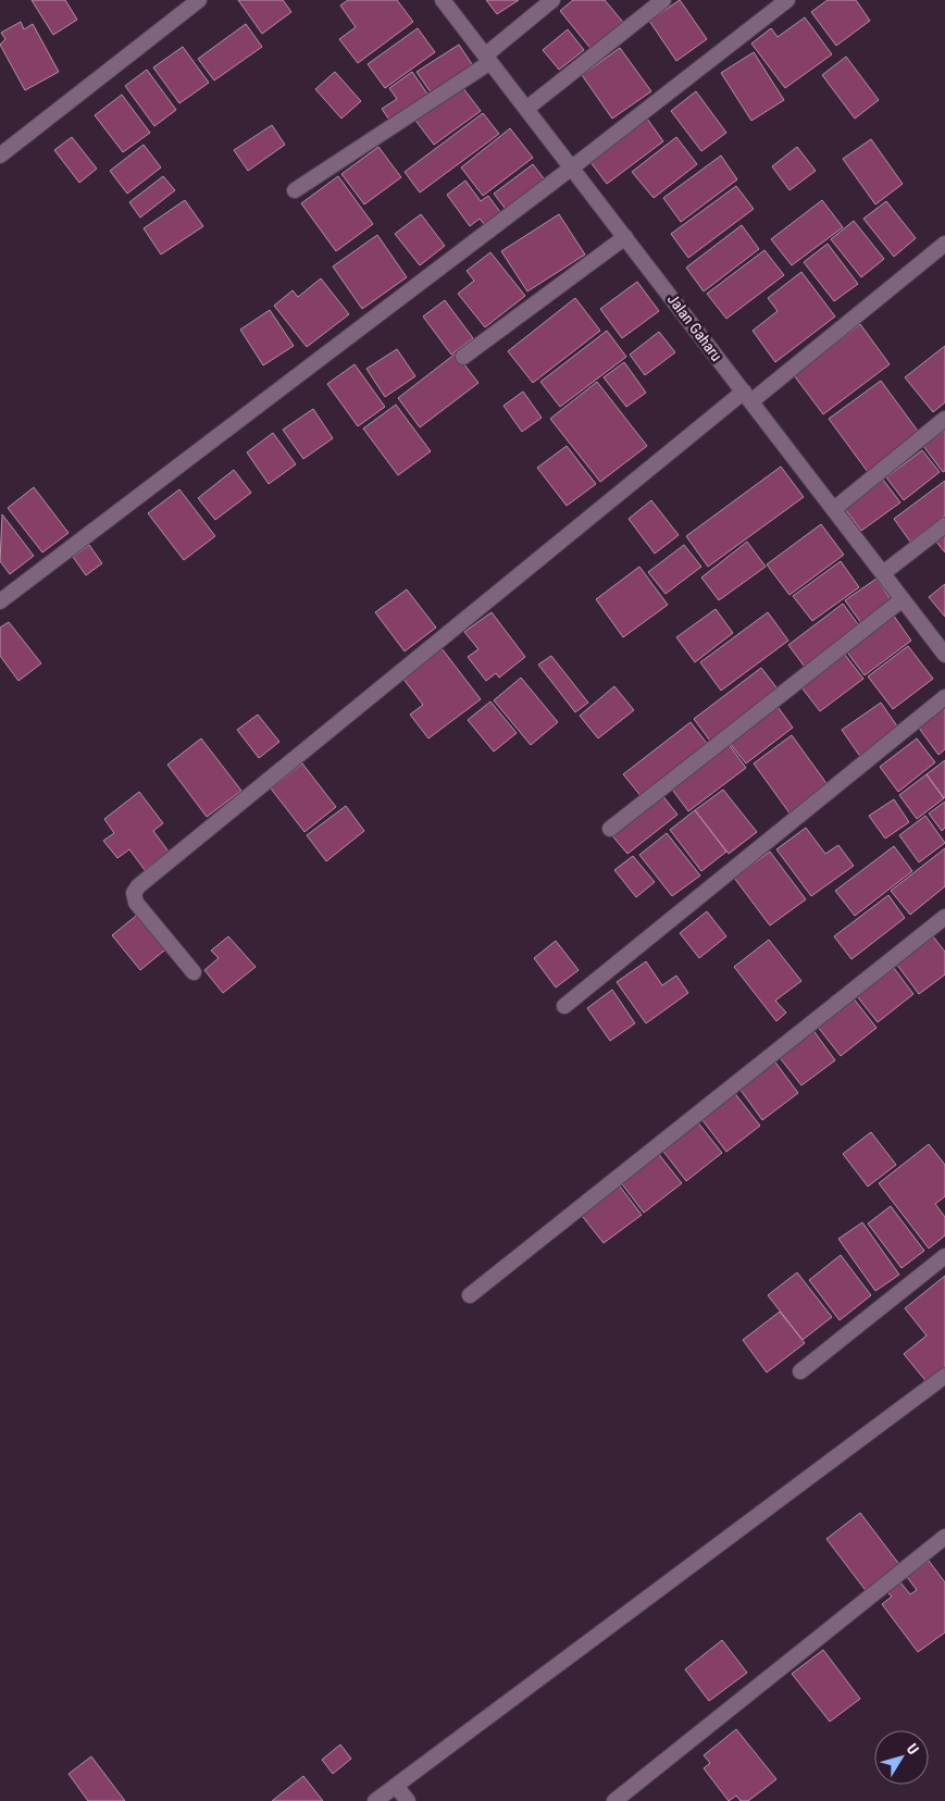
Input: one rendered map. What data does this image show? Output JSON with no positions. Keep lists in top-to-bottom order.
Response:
{
  "streets": {
    "street": ["Jalan Gaharu"]
  },
  "north": "top right"
}
